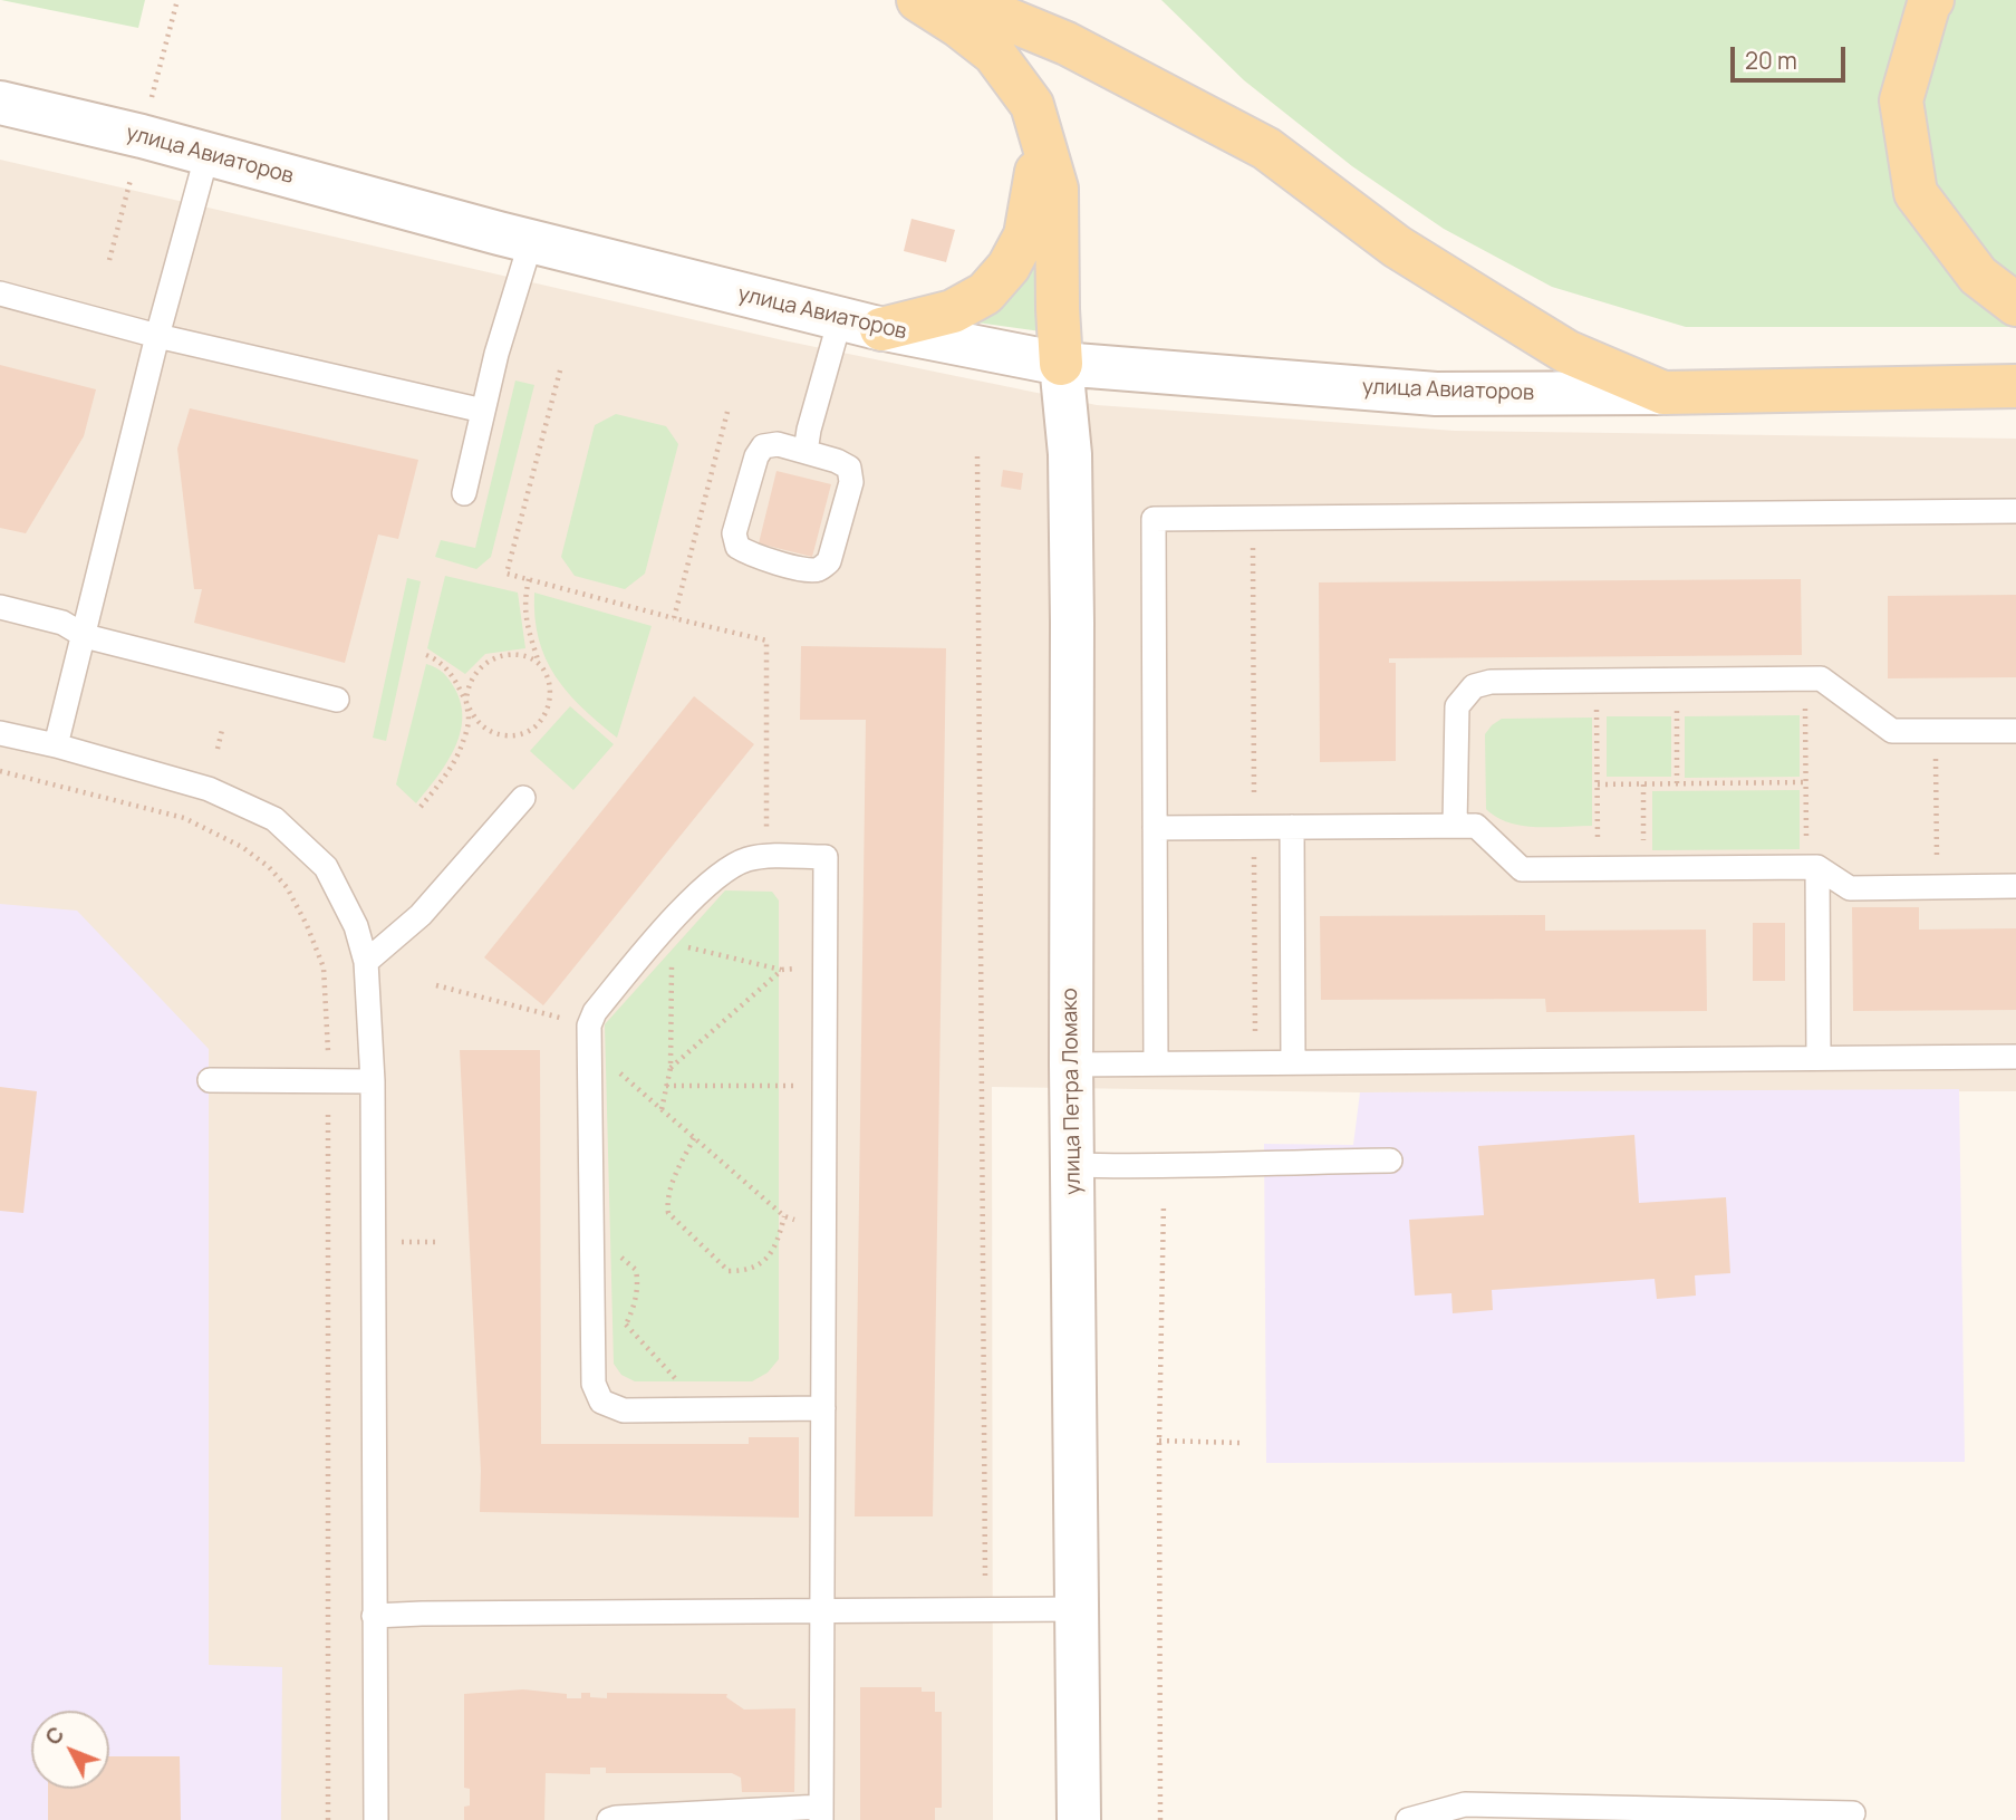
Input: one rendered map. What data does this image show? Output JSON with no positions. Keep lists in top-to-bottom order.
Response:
{
  "streets": {
    "main road": ["улица Авиаторов"],
    "street": ["улица Петра Ломако"]
  },
  "crossings": [
    ["улица Авиаторов", "улица Петра Ломако"]
  ],
  "scale_bar": "20 m",
  "north": "top left"
}
